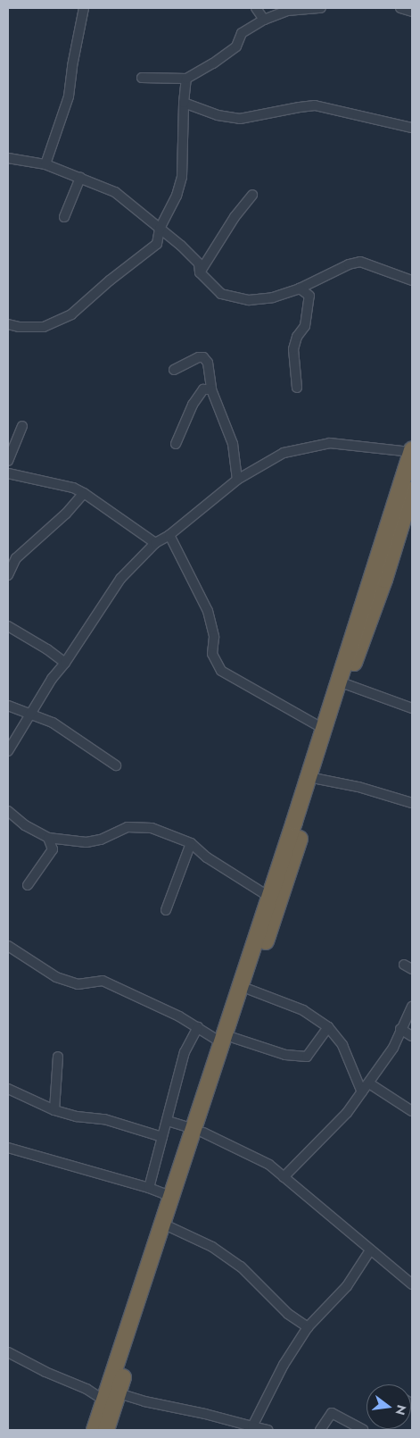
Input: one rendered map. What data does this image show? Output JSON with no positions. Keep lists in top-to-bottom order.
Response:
{
  "north": "right"
}
